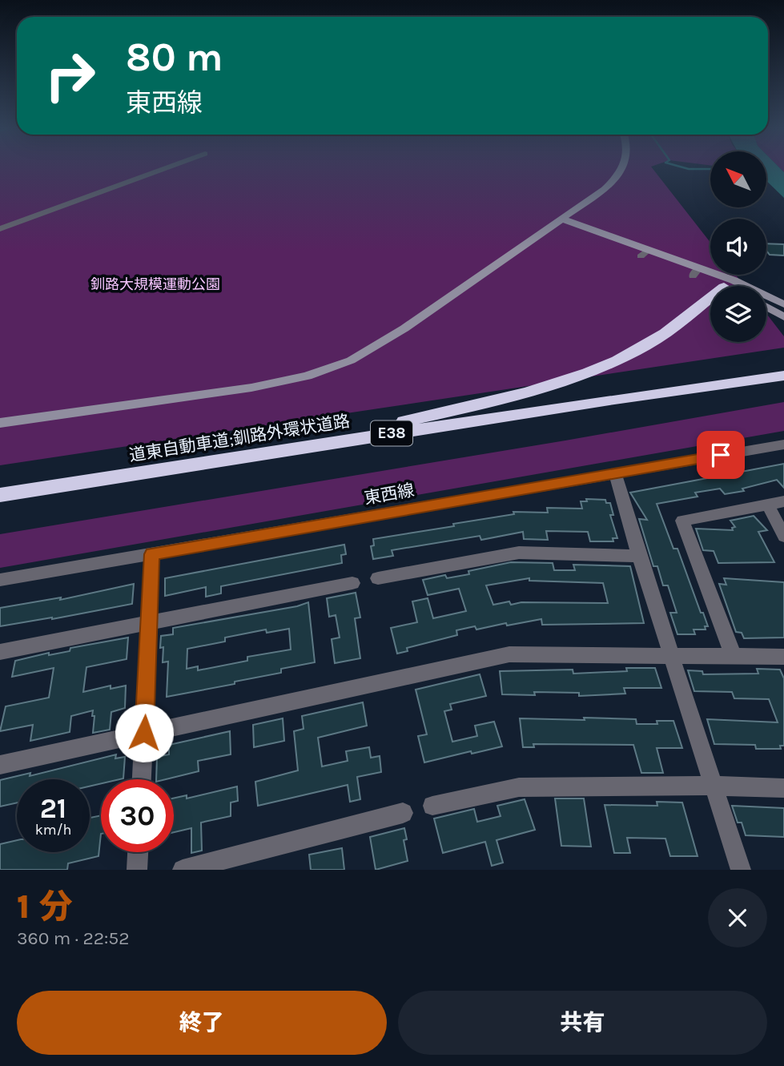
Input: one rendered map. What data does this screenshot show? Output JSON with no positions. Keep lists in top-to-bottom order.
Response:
{
  "streets": {
    "highway": ["E38", "道東自動車道;釧路外環状道路"],
    "street": ["東西線"]
  },
  "parks": ["釧路大規模運動公園"],
  "north": "top left",
  "page": {
    "turn": ["80 m", "東西線"],
    "speed": "21 km/h",
    "limit": "30",
    "heading": ["1 分", "360 m · 22:52"],
    "buttons": ["終了", "共有"]
  }
}
